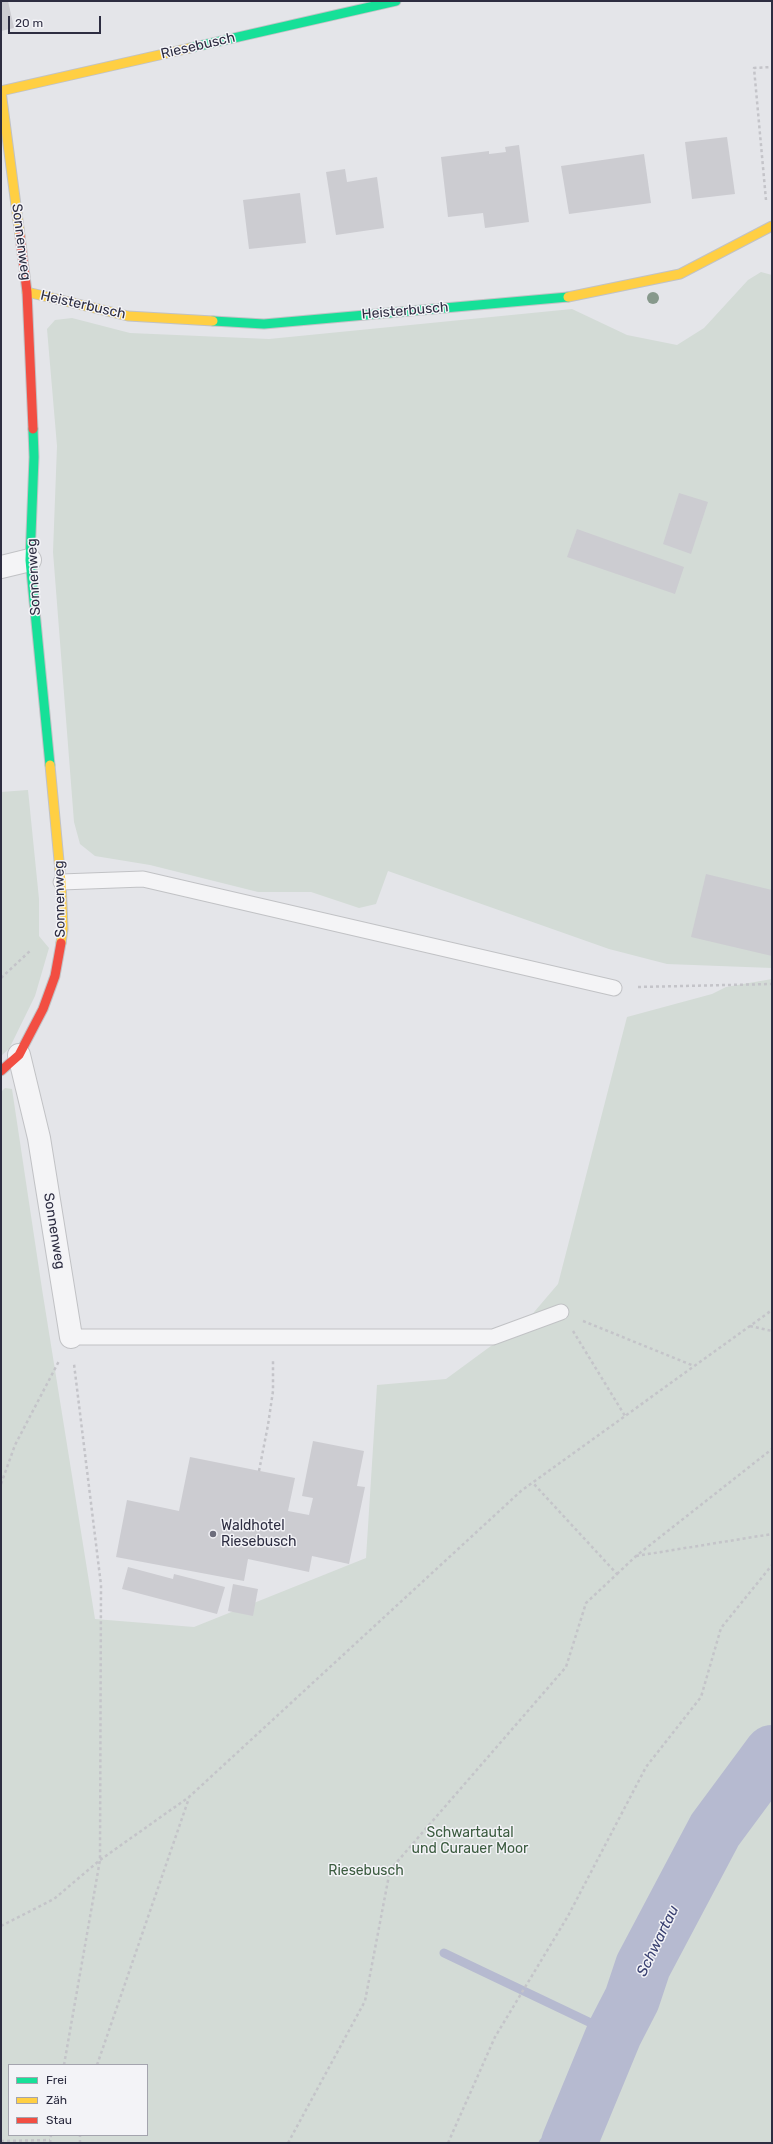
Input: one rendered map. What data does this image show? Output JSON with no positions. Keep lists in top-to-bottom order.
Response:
{
  "streets": {
    "street": ["Riesebusch", "Sonnenweg", "Heisterbusch"]
  },
  "crossings": [
    ["Riesebusch", "Sonnenweg"],
    ["Sonnenweg", "Heisterbusch"]
  ],
  "water": ["Schwartau"],
  "parks": ["Schwartautal und Curauer Moor", "Riesebusch"],
  "places": ["Waldhotel Riesebusch"],
  "legend": ["Frei", "Zäh", "Stau"],
  "scale_bar": "20 m"
}
